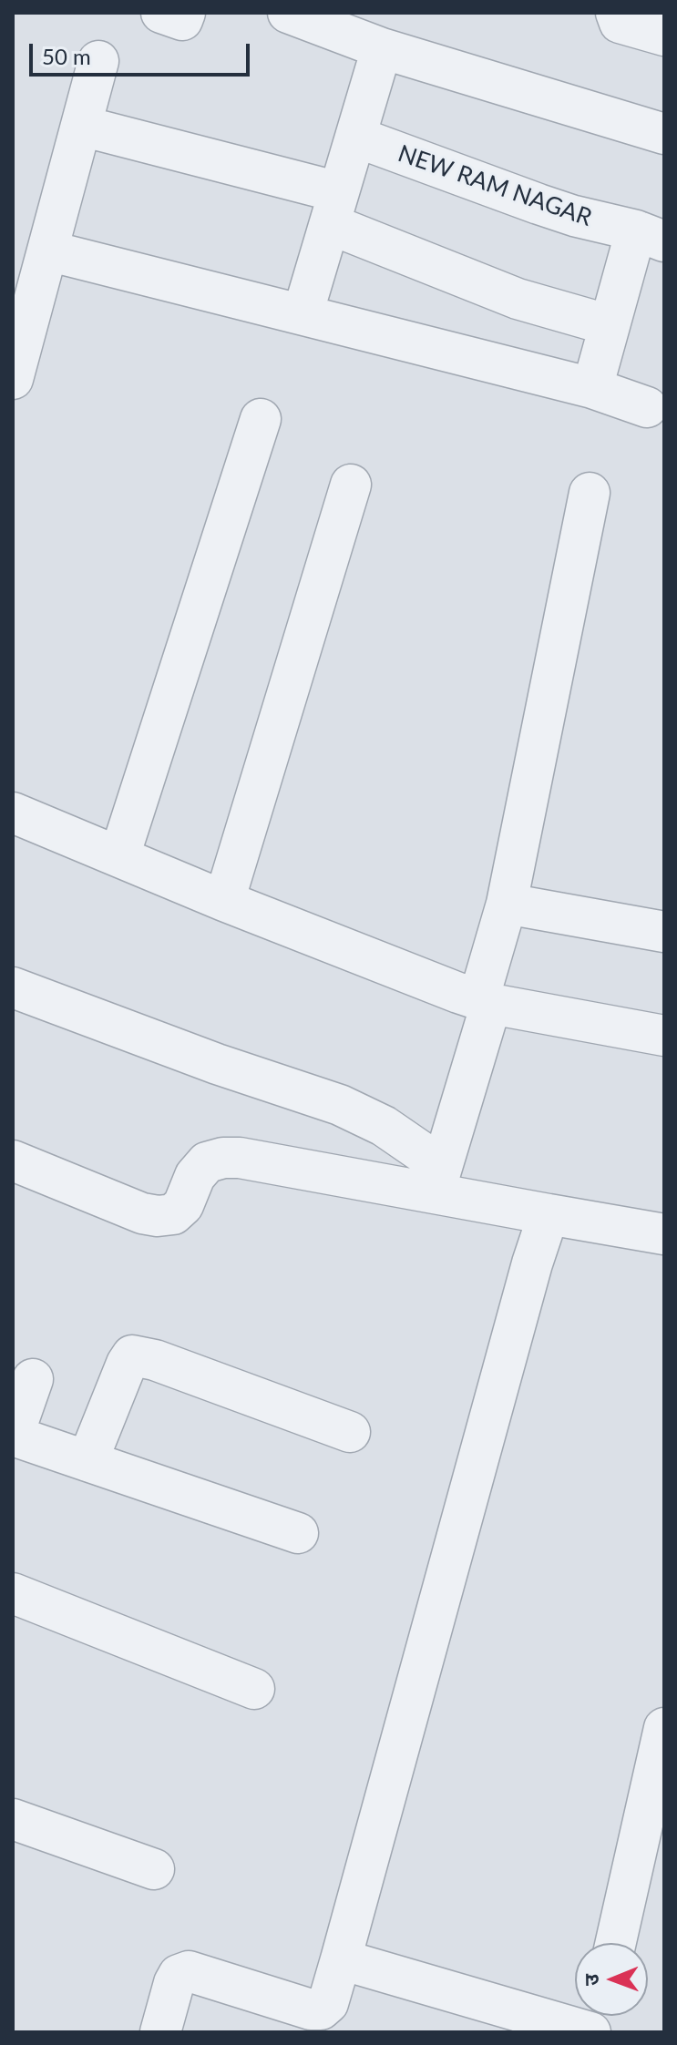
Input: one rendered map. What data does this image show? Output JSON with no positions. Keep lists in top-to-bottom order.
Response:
{
  "streets": {
    "street": ["NEW RAM NAGAR"]
  },
  "scale_bar": "50 m",
  "north": "left"
}
